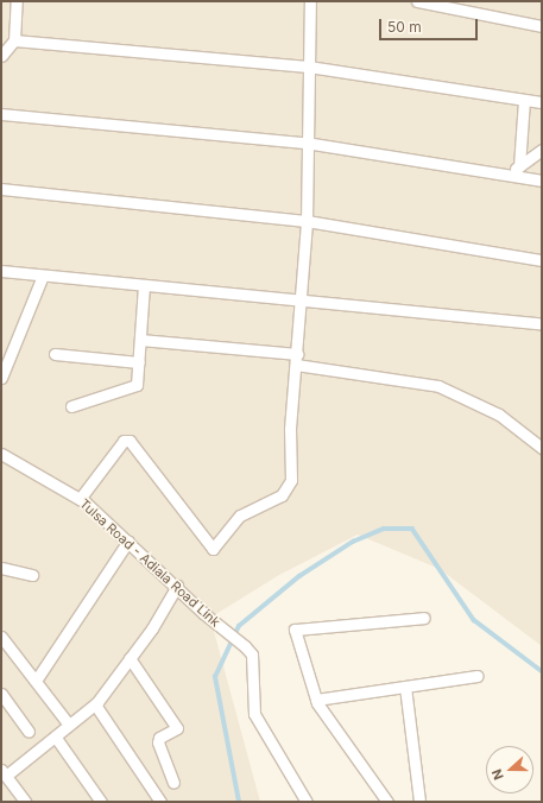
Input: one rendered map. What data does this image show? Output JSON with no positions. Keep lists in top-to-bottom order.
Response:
{
  "streets": {
    "street": ["Tulsa Road - Adiala Road Link"]
  },
  "scale_bar": "50 m",
  "north": "left"
}
